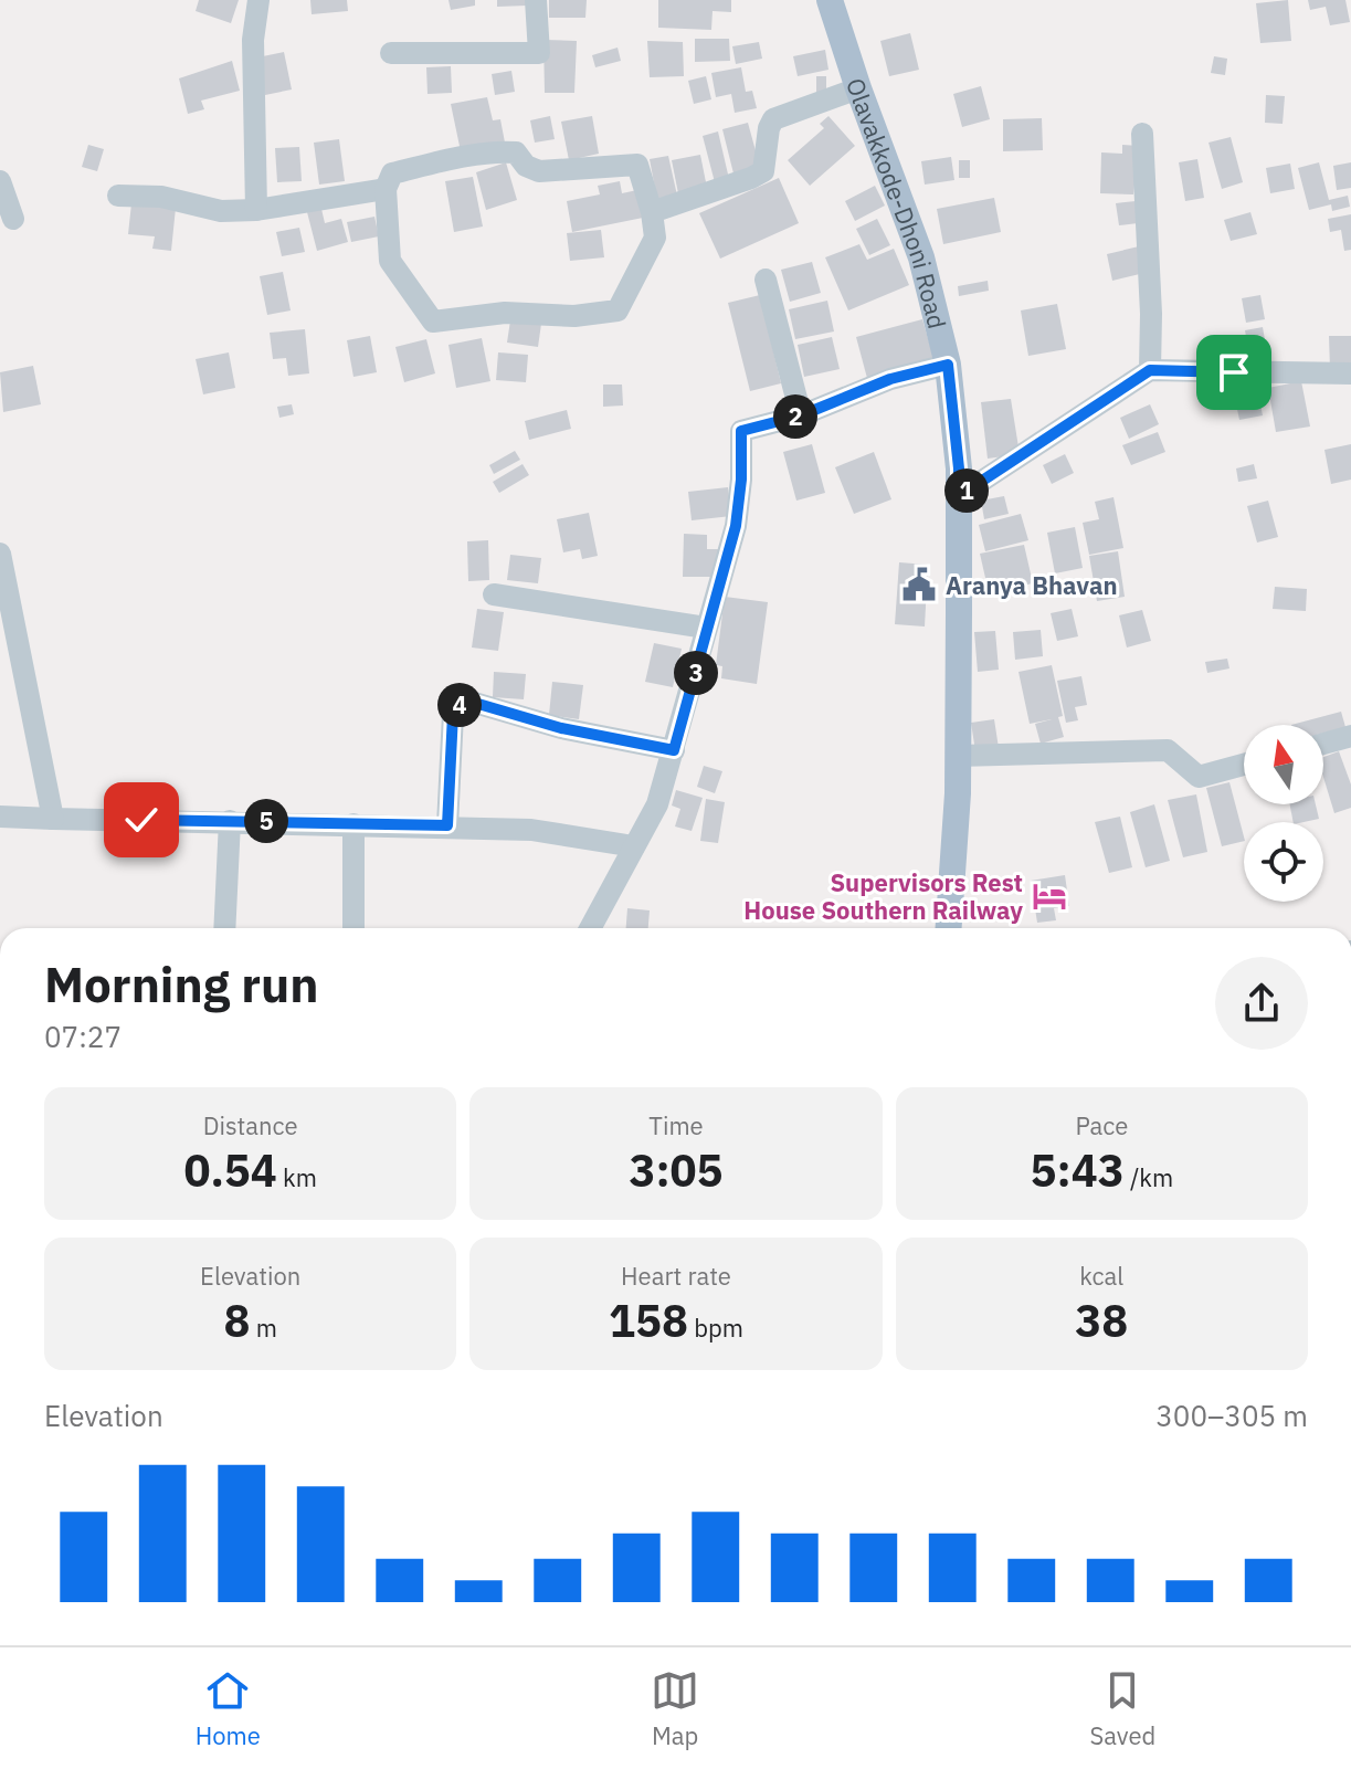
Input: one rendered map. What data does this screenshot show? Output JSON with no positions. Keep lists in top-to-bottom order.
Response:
{
  "streets": {
    "main road": ["Olavakkode-Dhoni Road"]
  },
  "places": {
    "public building": ["Aranya Bhavan"],
    "hotel": ["Supervisors Rest House Southern Railway"]
  },
  "north": "top",
  "page": {
    "pins": [
      "2",
      "1",
      "3",
      "4",
      "5"
    ],
    "heading": ["Morning run", "07:27"],
    "stats": [
      ["Distance", "0.54 km"],
      ["Time", "3:05"],
      ["Pace", "5:43 /km"],
      ["Elevation", "8 m"],
      ["Heart rate", "158 bpm"],
      ["kcal", "38"]
    ],
    "chart": ["Elevation", "300–305 m"],
    "tabs": ["Home", "Map", "Saved"]
  }
}
